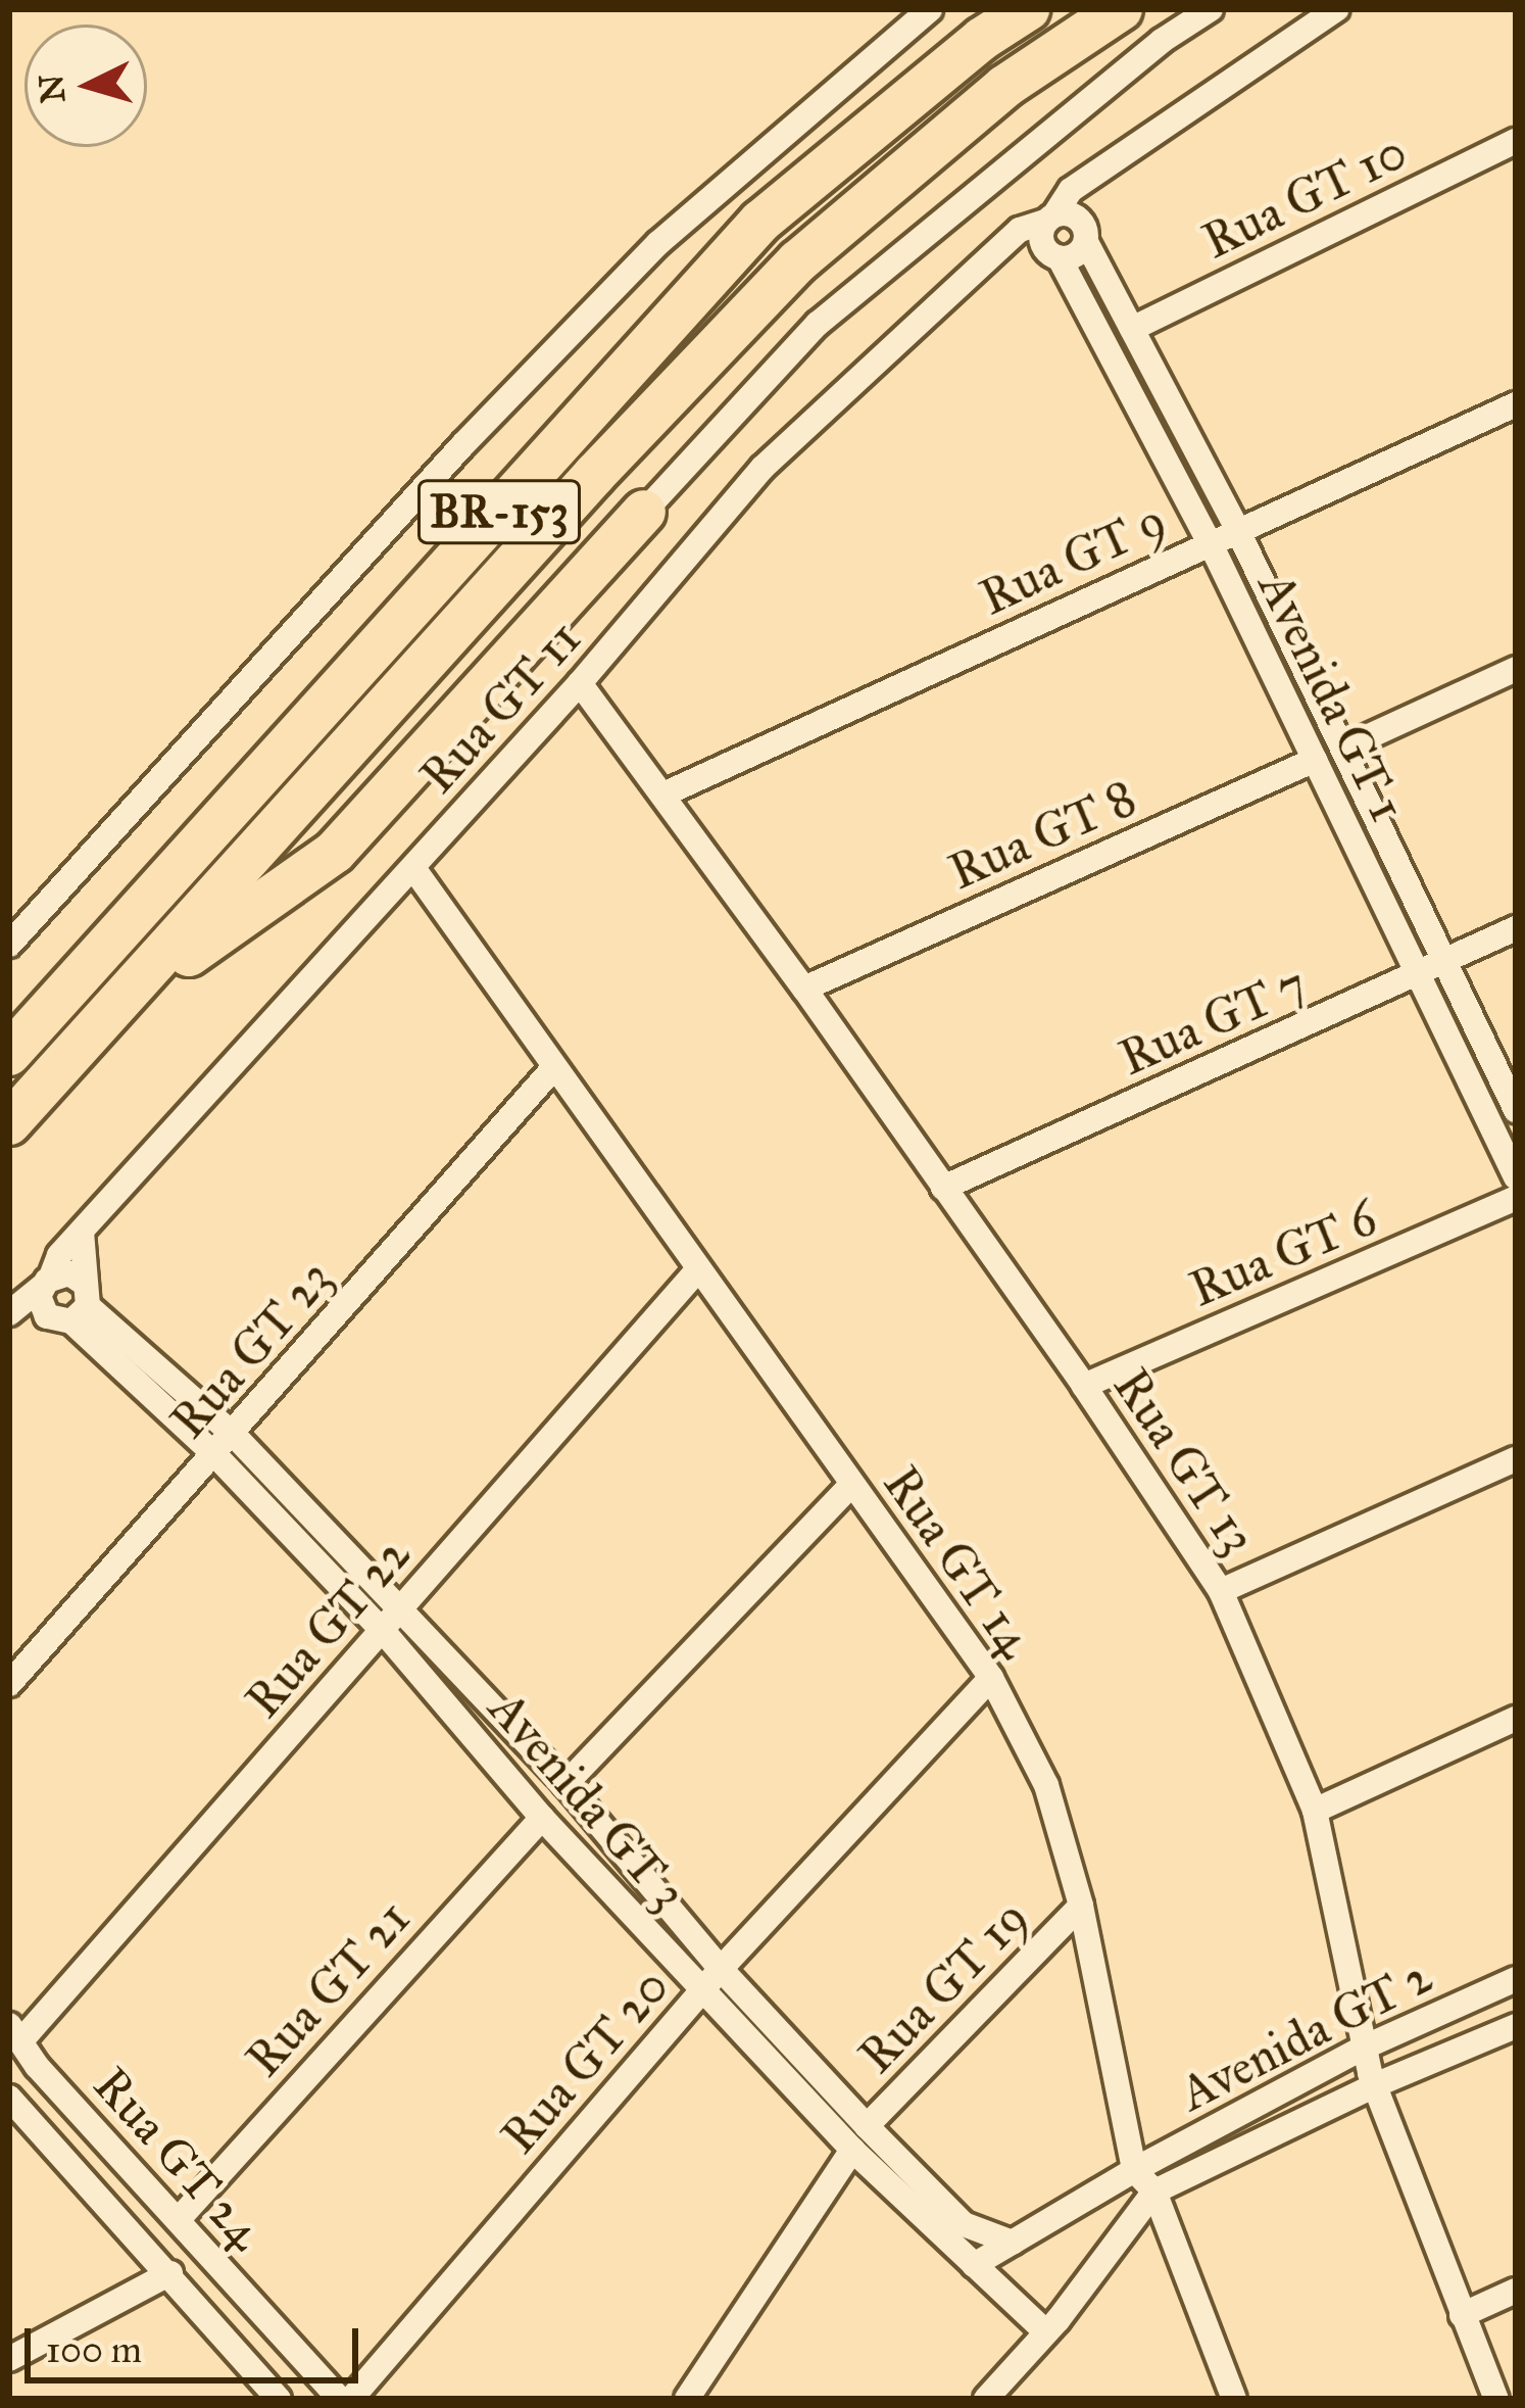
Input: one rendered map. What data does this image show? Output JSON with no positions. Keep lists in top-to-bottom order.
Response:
{
  "streets": {
    "highway": ["BR-153"],
    "street": [
      "Rua GT 10",
      "Rua GT 9",
      "Avenida GT 1",
      "Rua GT 11",
      "Rua GT 8",
      "Rua GT 7",
      "Rua GT 6",
      "Rua GT 23",
      "Rua GT 13",
      "Rua GT 14",
      "Rua GT 22",
      "Avenida GT 3",
      "Rua GT 19",
      "Rua GT 21",
      "Avenida GT 2",
      "Rua GT 20",
      "Rua GT 24"
    ]
  },
  "crossings": [
    ["Rua GT 10", "Avenida GT 1"],
    ["Rua GT 9", "Avenida GT 1"],
    ["Rua GT 9", "Rua GT 13"],
    ["Avenida GT 1", "Rua GT 11"],
    ["Avenida GT 1", "Rua GT 8"],
    ["Avenida GT 1", "Rua GT 7"],
    ["Rua GT 11", "Rua GT 13"],
    ["Rua GT 11", "Rua GT 14"],
    ["Rua GT 8", "Rua GT 13"],
    ["Rua GT 7", "Rua GT 13"],
    ["Rua GT 6", "Rua GT 13"],
    ["Rua GT 23", "Rua GT 14"],
    ["Rua GT 23", "Avenida GT 3"],
    ["Rua GT 13", "Avenida GT 2"],
    ["Rua GT 14", "Rua GT 22"],
    ["Rua GT 14", "Rua GT 19"],
    ["Rua GT 14", "Avenida GT 2"],
    ["Rua GT 14", "Rua GT 20"],
    ["Rua GT 22", "Avenida GT 3"],
    ["Rua GT 22", "Rua GT 24"],
    ["Avenida GT 3", "Rua GT 19"],
    ["Avenida GT 3", "Rua GT 21"],
    ["Avenida GT 3", "Avenida GT 2"],
    ["Avenida GT 3", "Rua GT 20"],
    ["Rua GT 21", "Rua GT 24"]
  ],
  "scale_bar": "100 m",
  "north": "left"
}
